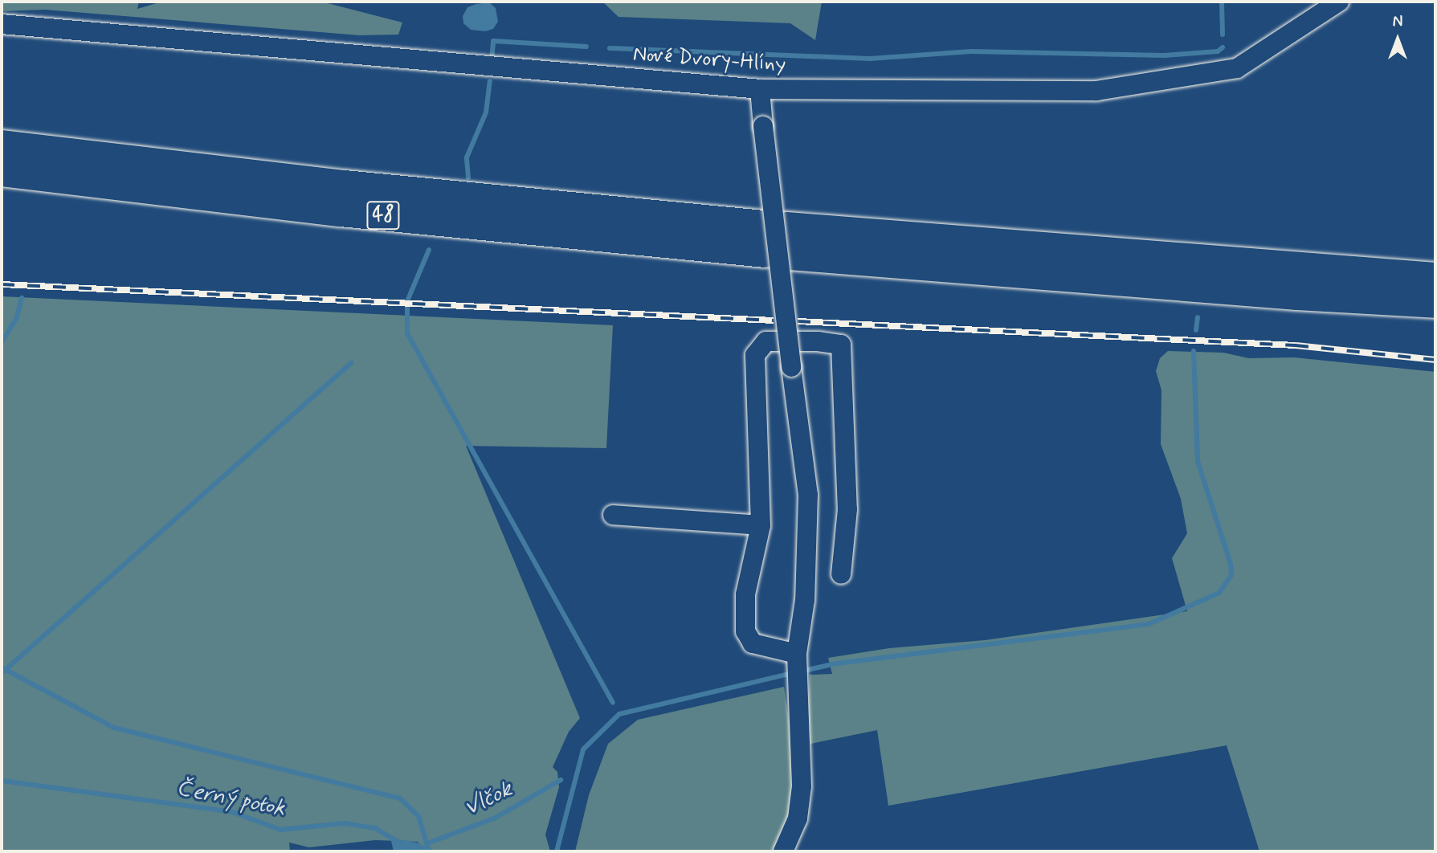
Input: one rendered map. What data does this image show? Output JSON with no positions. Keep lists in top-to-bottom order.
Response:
{
  "streets": {
    "highway": ["48"],
    "street": ["Nové Dvory-Hlíny"]
  },
  "water": ["Černý potok", "Vlčok"],
  "north": "top"
}
